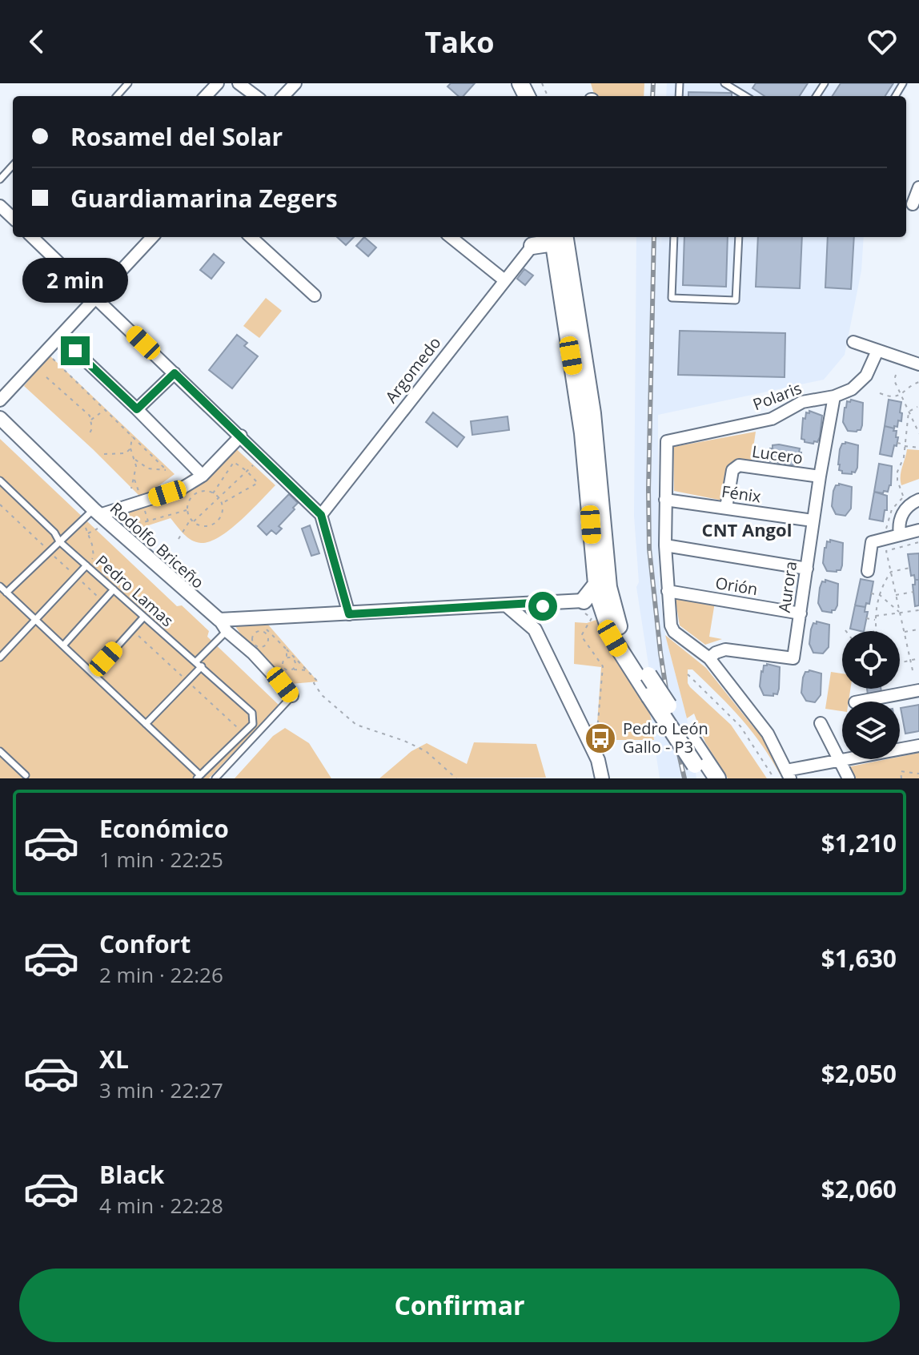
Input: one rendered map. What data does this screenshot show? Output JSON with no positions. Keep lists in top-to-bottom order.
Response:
{
  "streets": {
    "street": [
      "Argomedo",
      "Polaris",
      "Lucero",
      "Fénix",
      "Rodolfo Briceño",
      "Orión",
      "Aurora"
    ],
    "lane": ["Pedro Lamas"]
  },
  "crossings": [
    ["Polaris", "Fénix"],
    ["Polaris", "Aurora"],
    ["Lucero", "Fénix"],
    ["Lucero", "Aurora"],
    ["Fénix", "Aurora"],
    ["Orión", "Aurora"]
  ],
  "districts": ["CNT Angol"],
  "places": {
    "bus stop": ["Pedro León Gallo - P3"]
  },
  "page": {
    "header": "Tako",
    "banner": ["Rosamel del Solar", "Guardiamarina Zegers"],
    "bubble": "2 min",
    "list": [
      {
        "name": "Económico",
        "note": "1 min · 22:25",
        "value": "$1,210"
      },
      {
        "name": "Confort",
        "note": "2 min · 22:26",
        "value": "$1,630"
      },
      {
        "name": "XL",
        "note": "3 min · 22:27",
        "value": "$2,050"
      },
      {
        "name": "Black",
        "note": "4 min · 22:28",
        "value": "$2,060"
      }
    ],
    "buttons": "Confirmar"
  }
}
